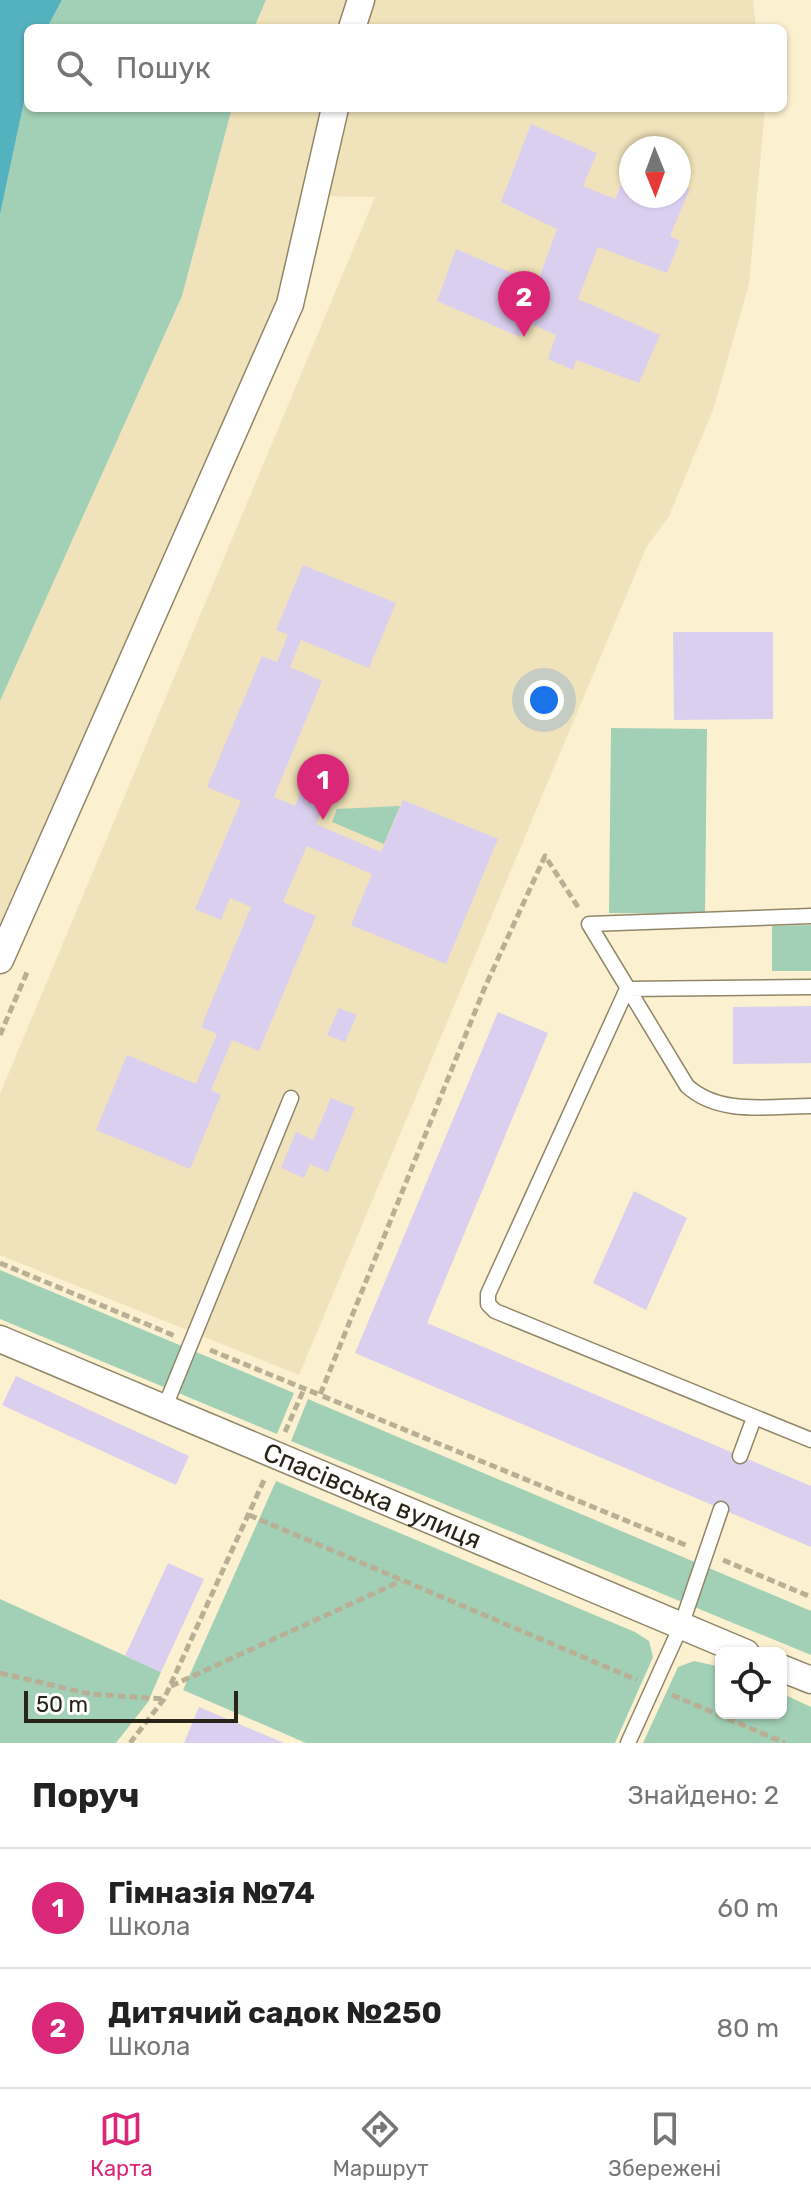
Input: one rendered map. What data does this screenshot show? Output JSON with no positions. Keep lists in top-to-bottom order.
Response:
{
  "streets": {
    "street": ["Спасівська вулиця"]
  },
  "scale_bar": "50 m",
  "north": "bottom",
  "page": {
    "search": "Пошук",
    "pins": ["2", "1"],
    "scale": "50 m",
    "heading": ["Поруч", "Знайдено: 2"],
    "list": [
      {
        "mark": "1",
        "name": "Гімназія №74",
        "note": "Школа",
        "value": "60 m"
      },
      {
        "mark": "2",
        "name": "Дитячий садок №250",
        "note": "Школа",
        "value": "80 m"
      }
    ],
    "nav": ["Карта", "Маршрут", "Збережені"]
  }
}
